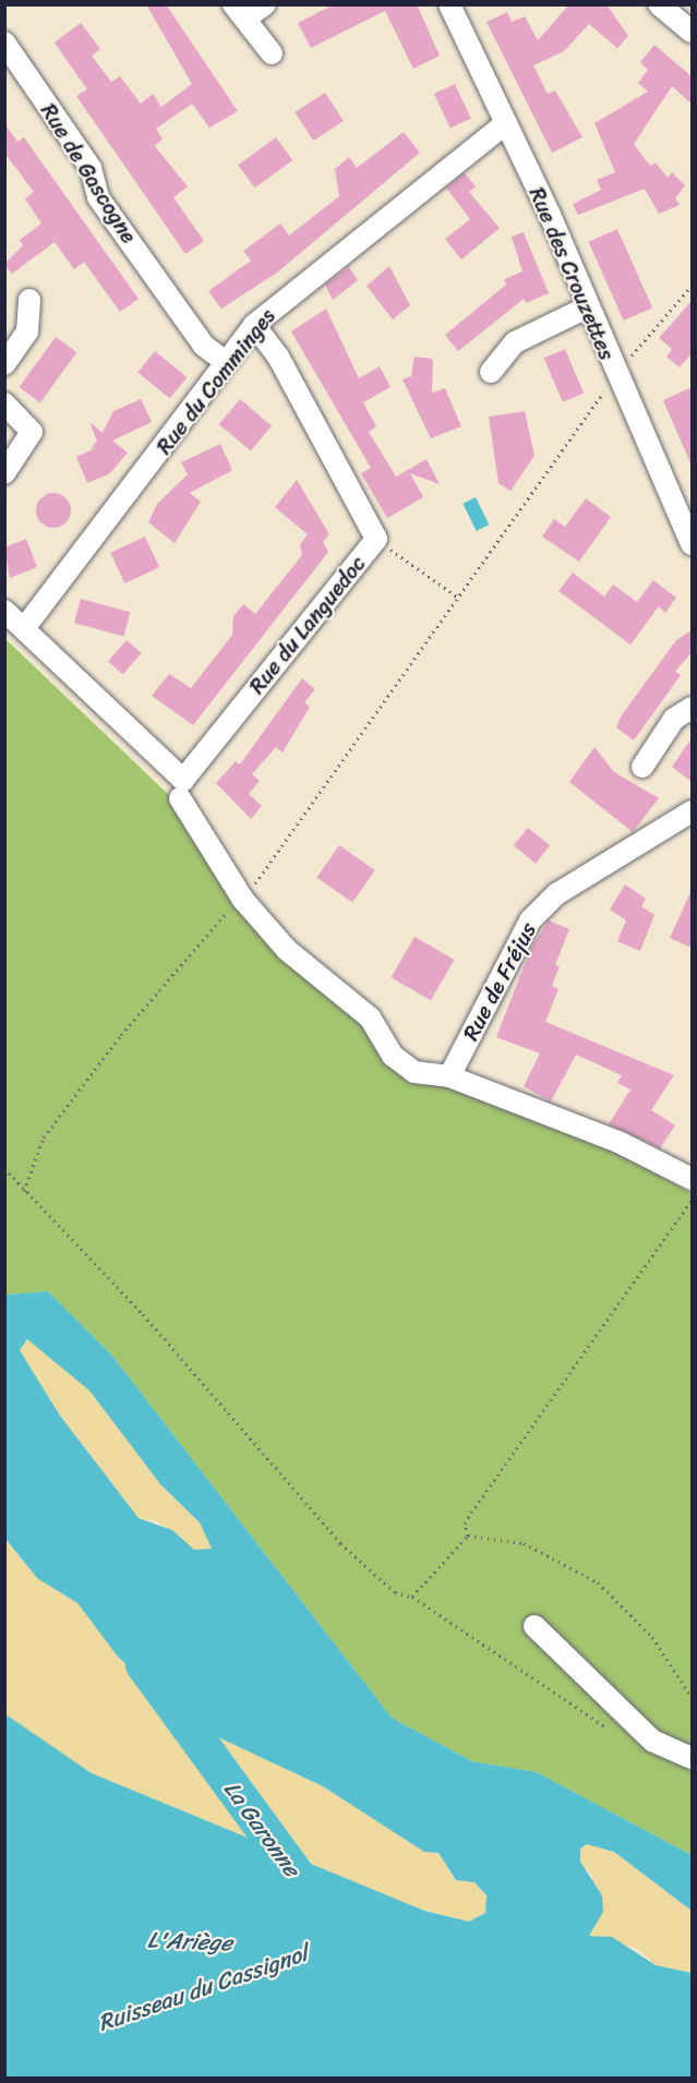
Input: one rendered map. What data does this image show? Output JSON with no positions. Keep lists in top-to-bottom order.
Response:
{
  "streets": {
    "street": [
      "Rue de Gascogne",
      "Rue des Crouzettes",
      "Rue du Comminges",
      "Rue du Languedoc",
      "Rue de Fréjus"
    ]
  },
  "crossings": [
    ["Rue de Gascogne", "Rue du Comminges"],
    ["Rue des Crouzettes", "Rue du Comminges"],
    ["Rue du Comminges", "Rue du Languedoc"]
  ],
  "water": ["La Garonne", "L'Ariège", "Ruisseau du Cassignol"]
}
